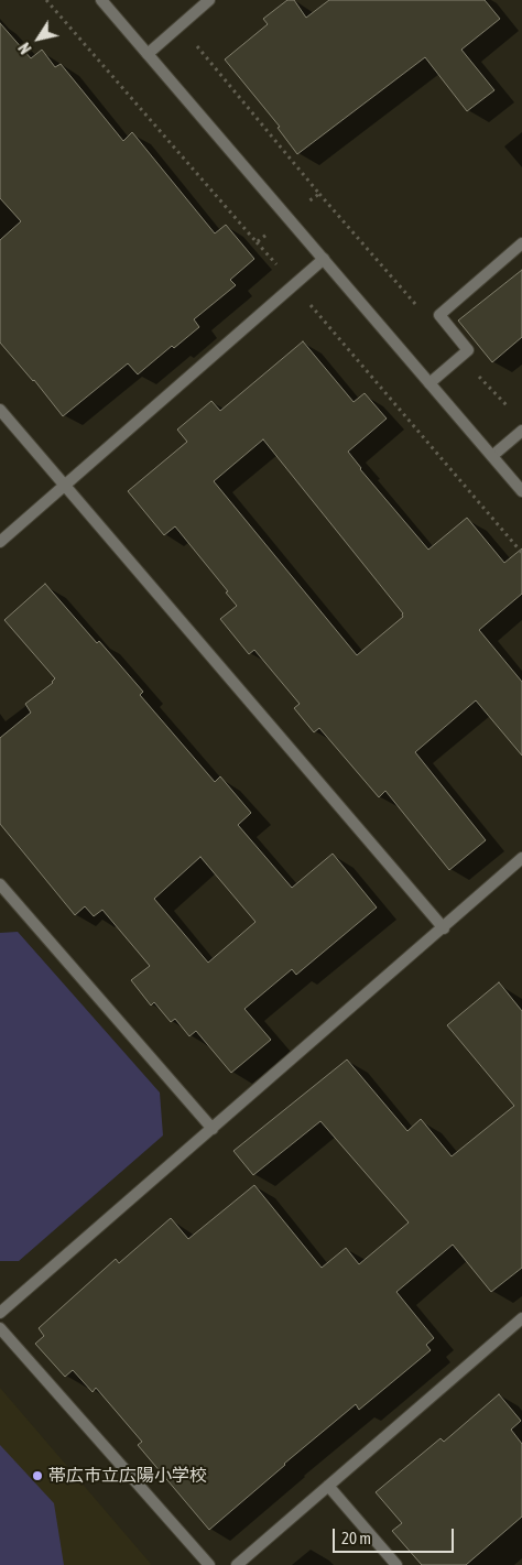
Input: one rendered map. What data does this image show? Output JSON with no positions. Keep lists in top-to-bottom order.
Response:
{
  "places": ["帯広市立広陽小学校"],
  "scale_bar": "20 m",
  "north": "bottom left"
}
